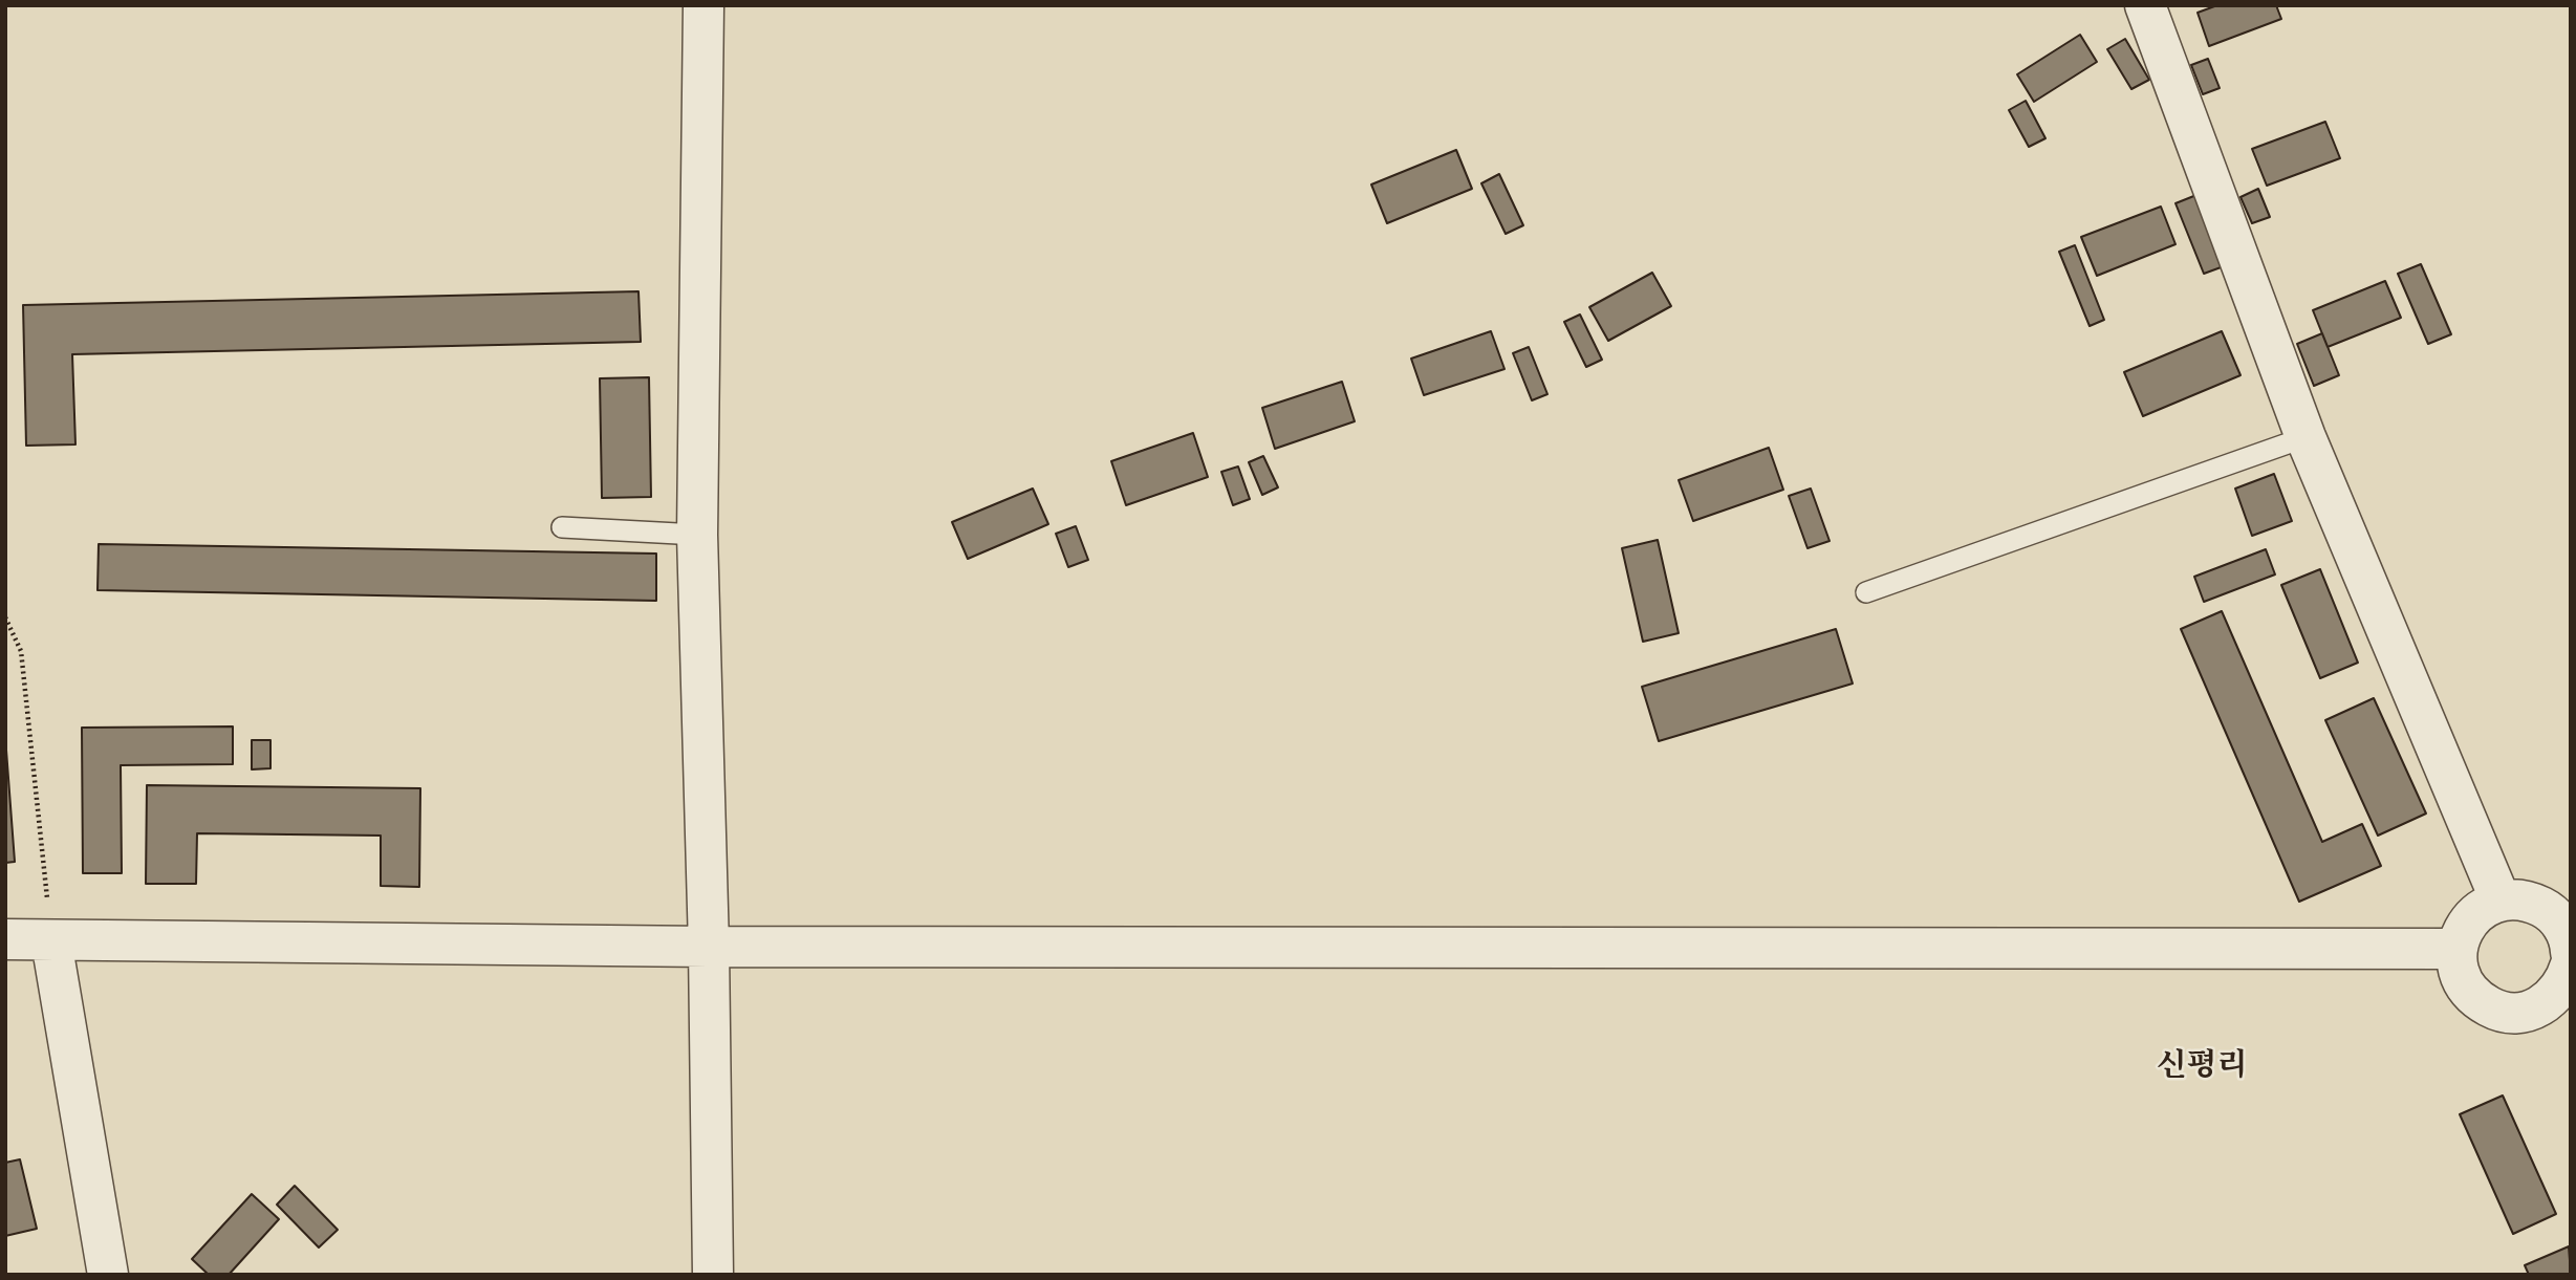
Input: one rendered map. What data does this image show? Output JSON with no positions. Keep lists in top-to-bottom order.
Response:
{
  "districts": ["신평리"]
}
